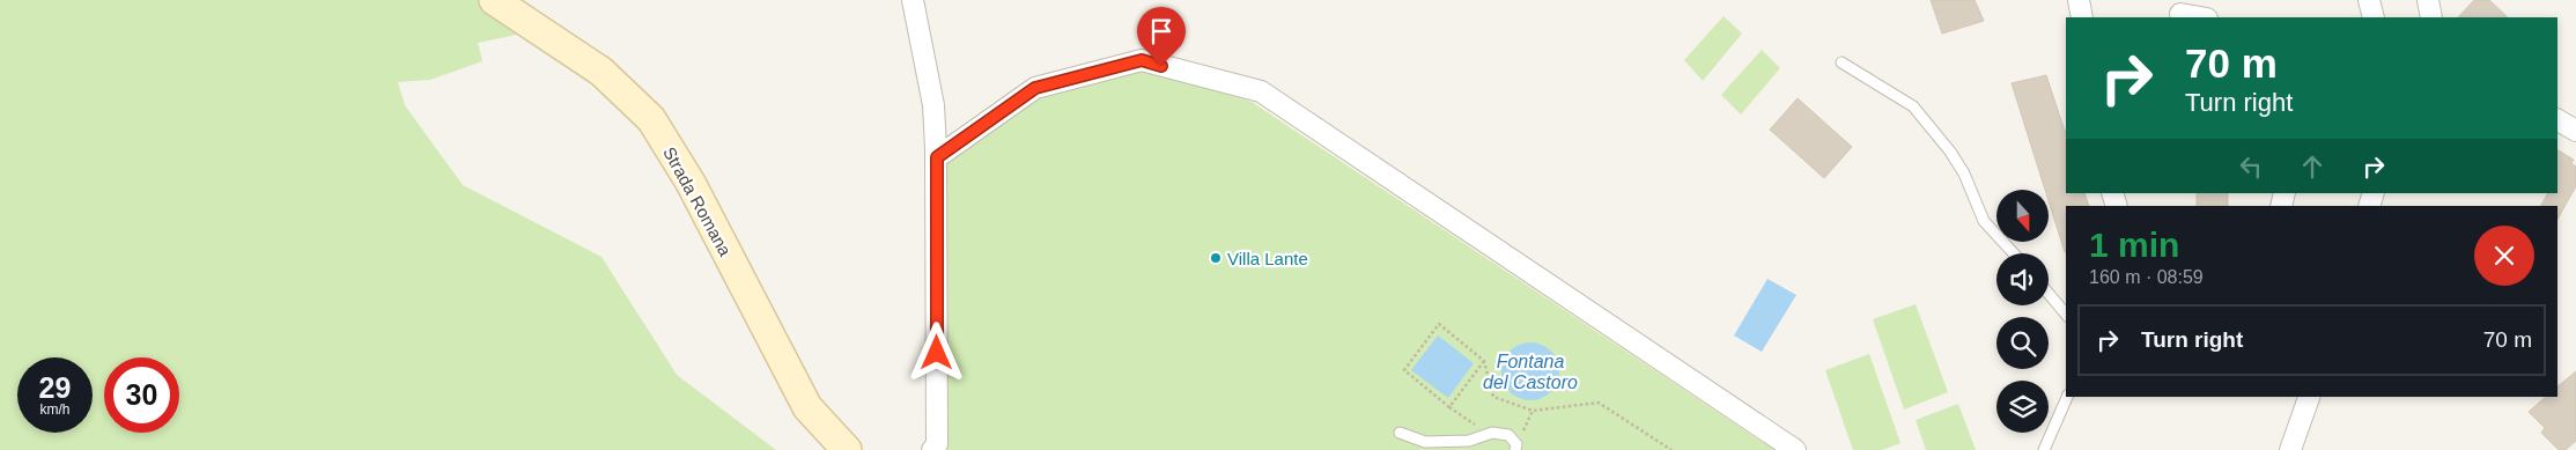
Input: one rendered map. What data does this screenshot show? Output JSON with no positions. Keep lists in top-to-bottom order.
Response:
{
  "streets": {
    "street": ["Strada Romana"]
  },
  "water": ["Fontana del Castoro"],
  "places": ["Villa Lante"],
  "north": "bottom",
  "page": {
    "turn": ["70 m", "Turn right"],
    "heading": ["1 min", "160 m · 08:59"],
    "list": [
      {
        "name": "Turn right",
        "value": "70 m"
      }
    ],
    "speed": "29 km/h",
    "limit": "30"
  }
}
